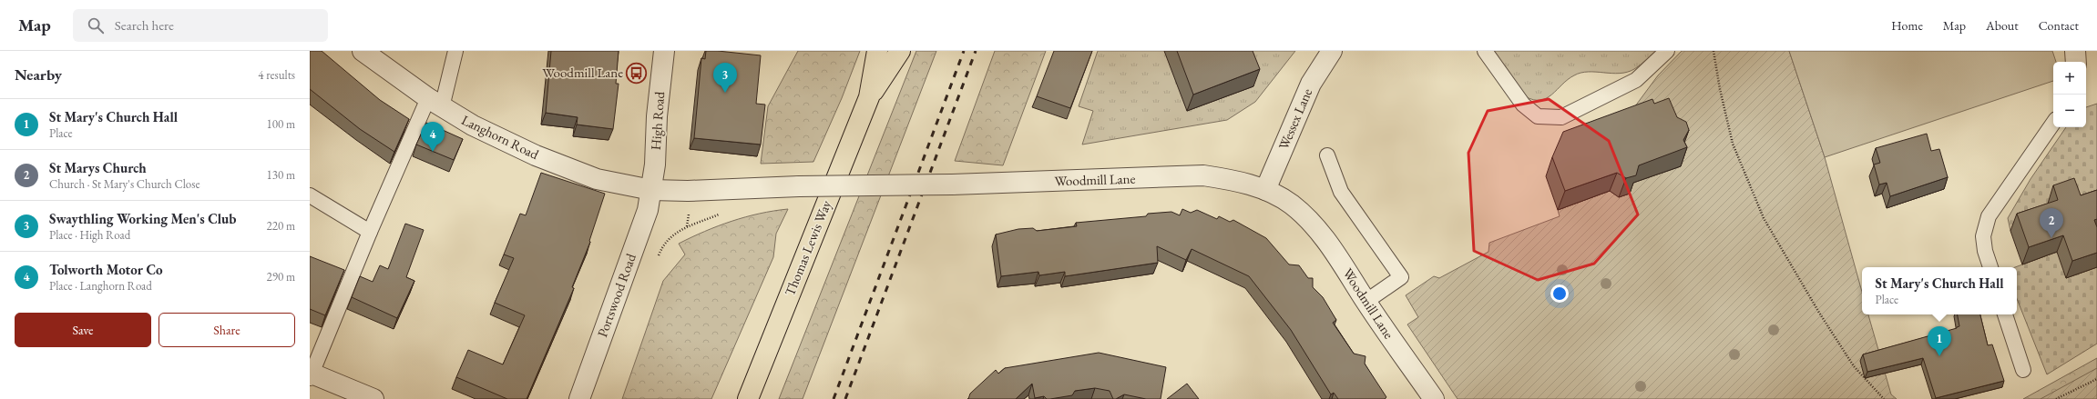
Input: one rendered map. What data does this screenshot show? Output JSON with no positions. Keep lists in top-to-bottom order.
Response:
{
  "streets": {
    "main road": ["Thomas Lewis Way"],
    "street": [
      "Wessex Lane",
      "High Road",
      "Langhorn Road",
      "Woodmill Lane",
      "Portswood Road"
    ]
  },
  "crossings": [
    ["Wessex Lane", "Woodmill Lane"],
    ["High Road", "Langhorn Road"],
    ["High Road", "Woodmill Lane"],
    ["High Road", "Portswood Road"],
    ["Langhorn Road", "Woodmill Lane"],
    ["Langhorn Road", "Portswood Road"],
    ["Woodmill Lane", "Portswood Road"]
  ],
  "places": {
    "bus stop": ["Woodmill Lane"]
  },
  "page": {
    "header": "Map",
    "search": "Search here",
    "nav": [
      "Home",
      "Map",
      "About",
      "Contact"
    ],
    "heading": ["Nearby", "4 results"],
    "map_buttons": ["+", "−"],
    "pins": [
      "3",
      "4",
      "2",
      "1"
    ],
    "list": [
      {
        "mark": "1",
        "name": "St Mary's Church Hall",
        "note": "Place",
        "value": "100 m"
      },
      {
        "mark": "2",
        "name": "St Marys Church",
        "note": "Church · St Mary's Church Close",
        "value": "130 m"
      },
      {
        "mark": "3",
        "name": "Swaythling Working Men's Club",
        "note": "Place · High Road",
        "value": "220 m"
      },
      {
        "mark": "4",
        "name": "Tolworth Motor Co",
        "note": "Place · Langhorn Road",
        "value": "290 m"
      }
    ],
    "popup": ["St Mary's Church Hall", "Place"],
    "buttons": ["Save", "Share"]
  }
}
